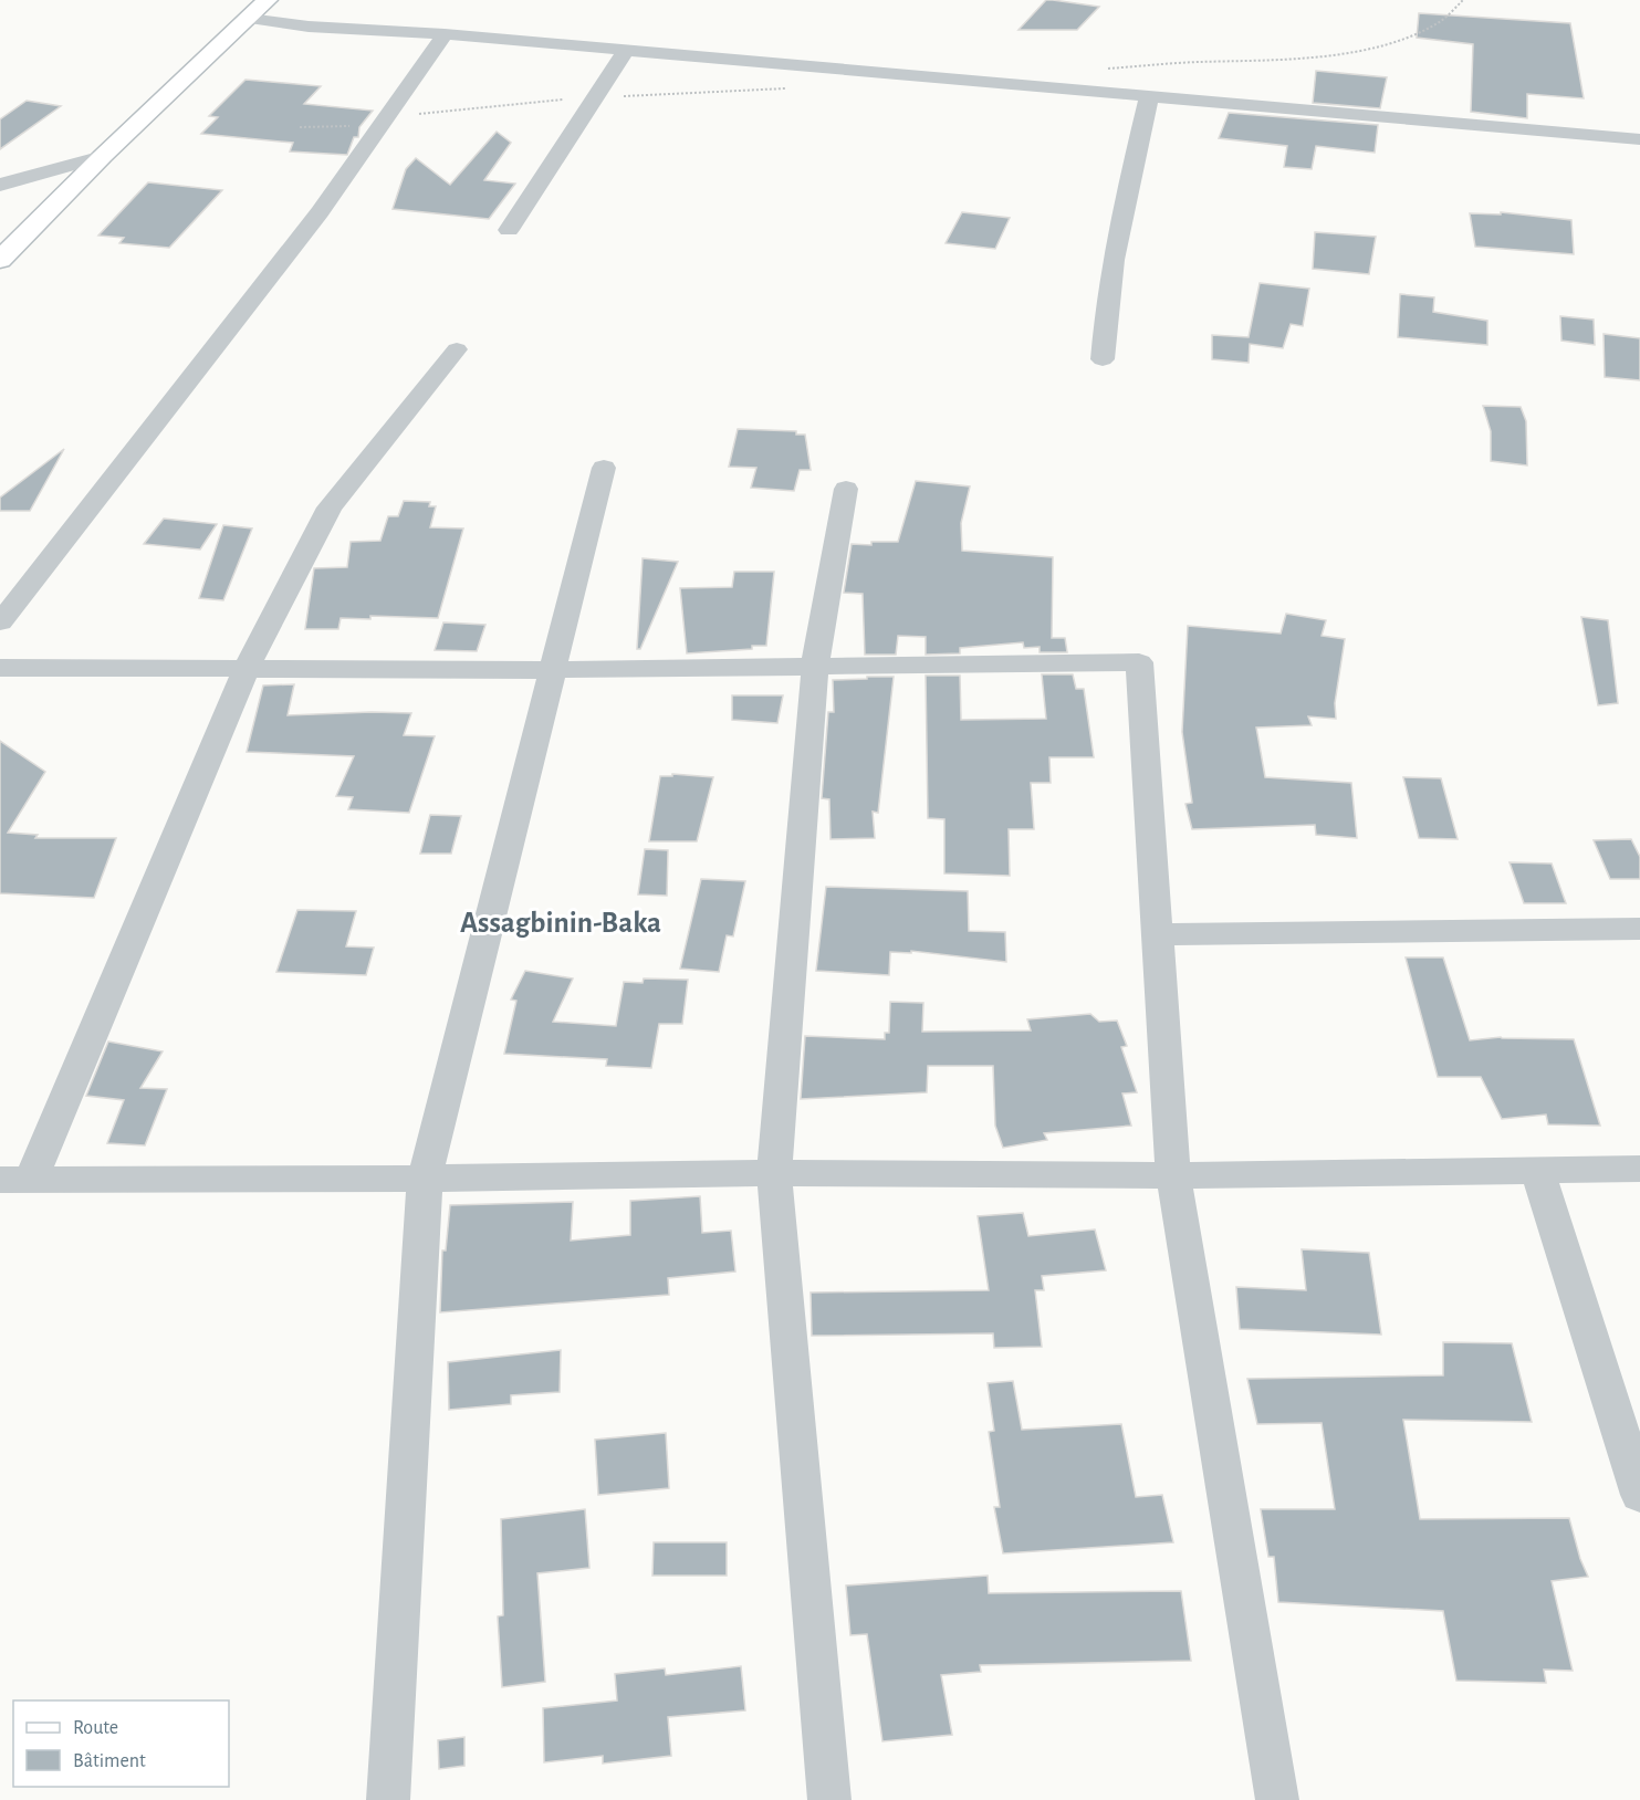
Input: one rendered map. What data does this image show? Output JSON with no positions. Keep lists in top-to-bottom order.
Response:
{
  "districts": ["Assagbinin-Baka"],
  "legend": ["Route", "Bâtiment"]
}
